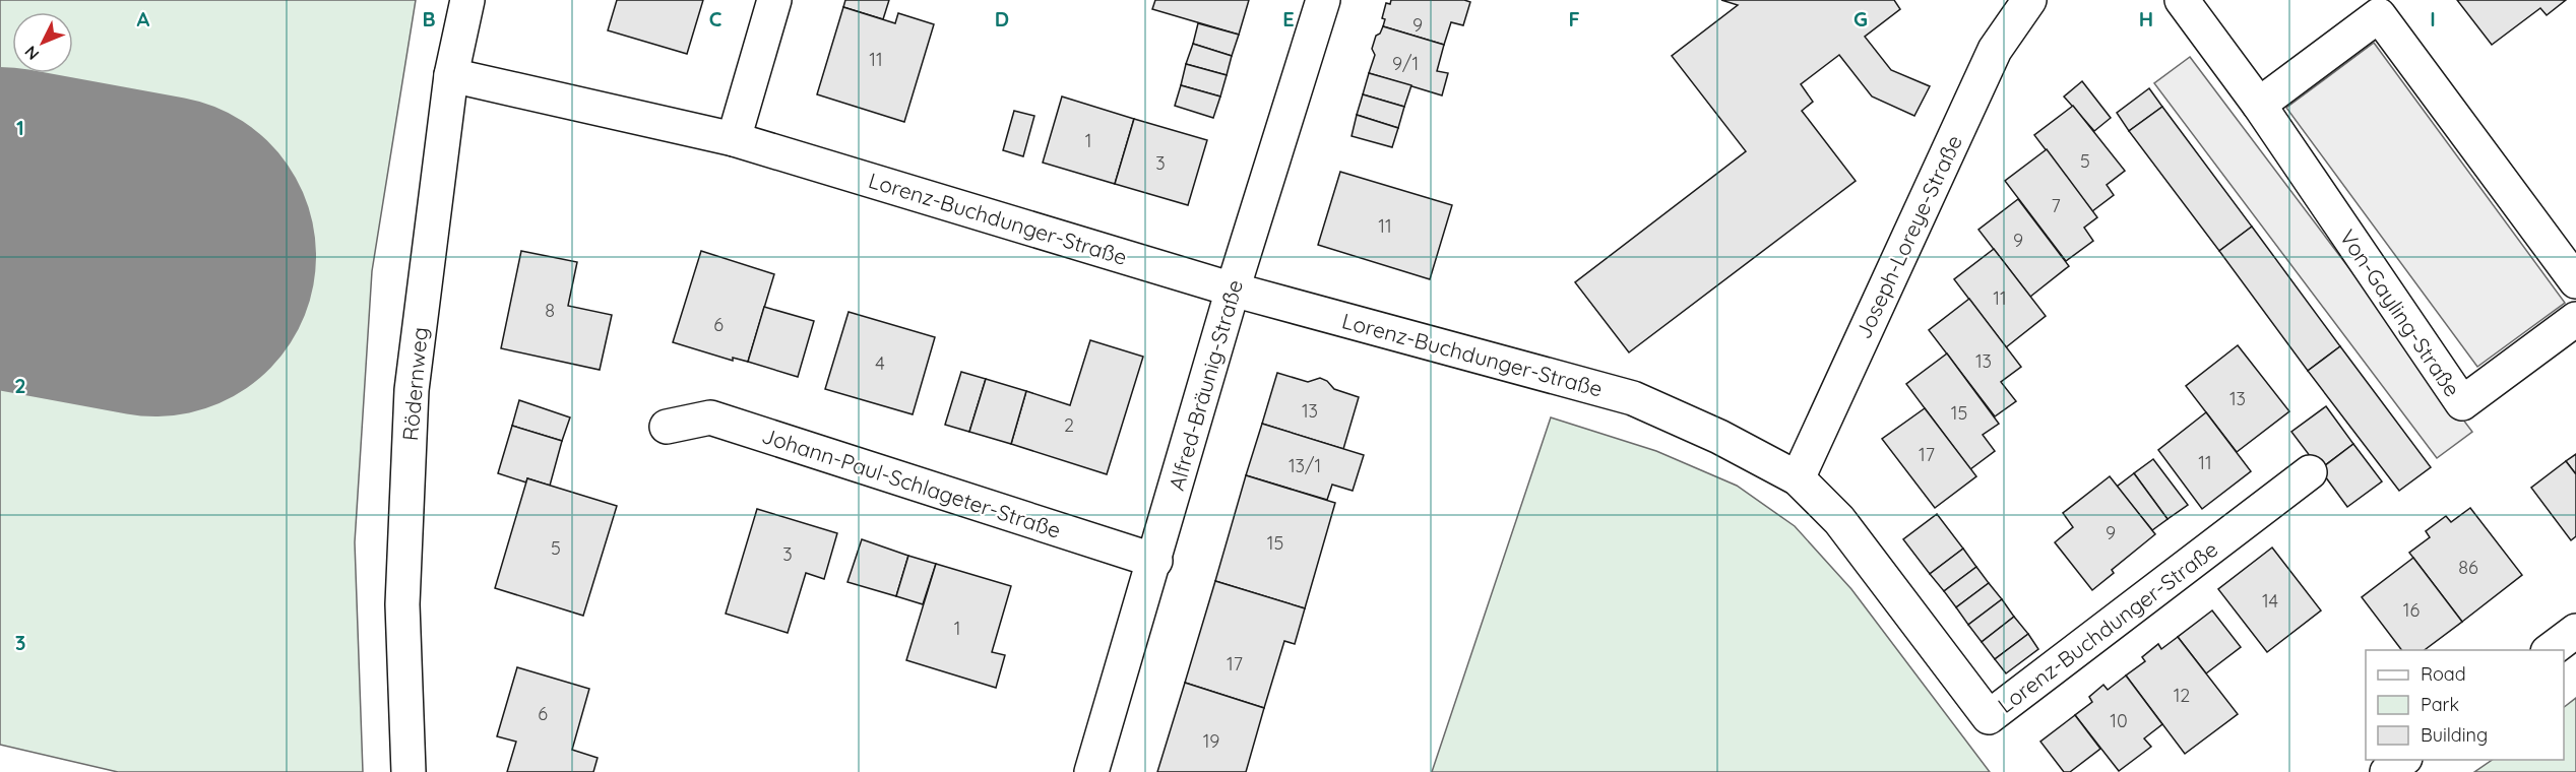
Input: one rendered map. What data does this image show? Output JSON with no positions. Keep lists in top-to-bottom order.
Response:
{
  "streets": {
    "street": [
      "Lorenz-Buchdunger-Straße",
      "Joseph-Loreye-Straße",
      "Von-Gayling-Straße",
      "Rödernweg",
      "Alfred-Bräunig-Straße",
      "Johann-Paul-Schlageter-Straße"
    ]
  },
  "crossings": [
    ["Lorenz-Buchdunger-Straße", "Joseph-Loreye-Straße"],
    ["Lorenz-Buchdunger-Straße", "Rödernweg"],
    ["Lorenz-Buchdunger-Straße", "Alfred-Bräunig-Straße"],
    ["Alfred-Bräunig-Straße", "Johann-Paul-Schlageter-Straße"]
  ],
  "house_numbers": [
    "9",
    "11",
    "9/1",
    "1",
    "5",
    "3",
    "7",
    "11",
    "9",
    "11",
    "8",
    "6",
    "13",
    "4",
    "13",
    "13",
    "15",
    "2",
    "17",
    "11",
    "13/1",
    "9",
    "15",
    "5",
    "3",
    "86",
    "14",
    "16",
    "1",
    "17",
    "12",
    "6",
    "10",
    "19"
  ],
  "legend": ["Road", "Park", "Building"],
  "north": "bottom left",
  "grid": {
    "columns": [
      "A",
      "B",
      "C",
      "D",
      "E",
      "F",
      "G",
      "H",
      "I"
    ],
    "rows": ["1", "2", "3"]
  }
}
